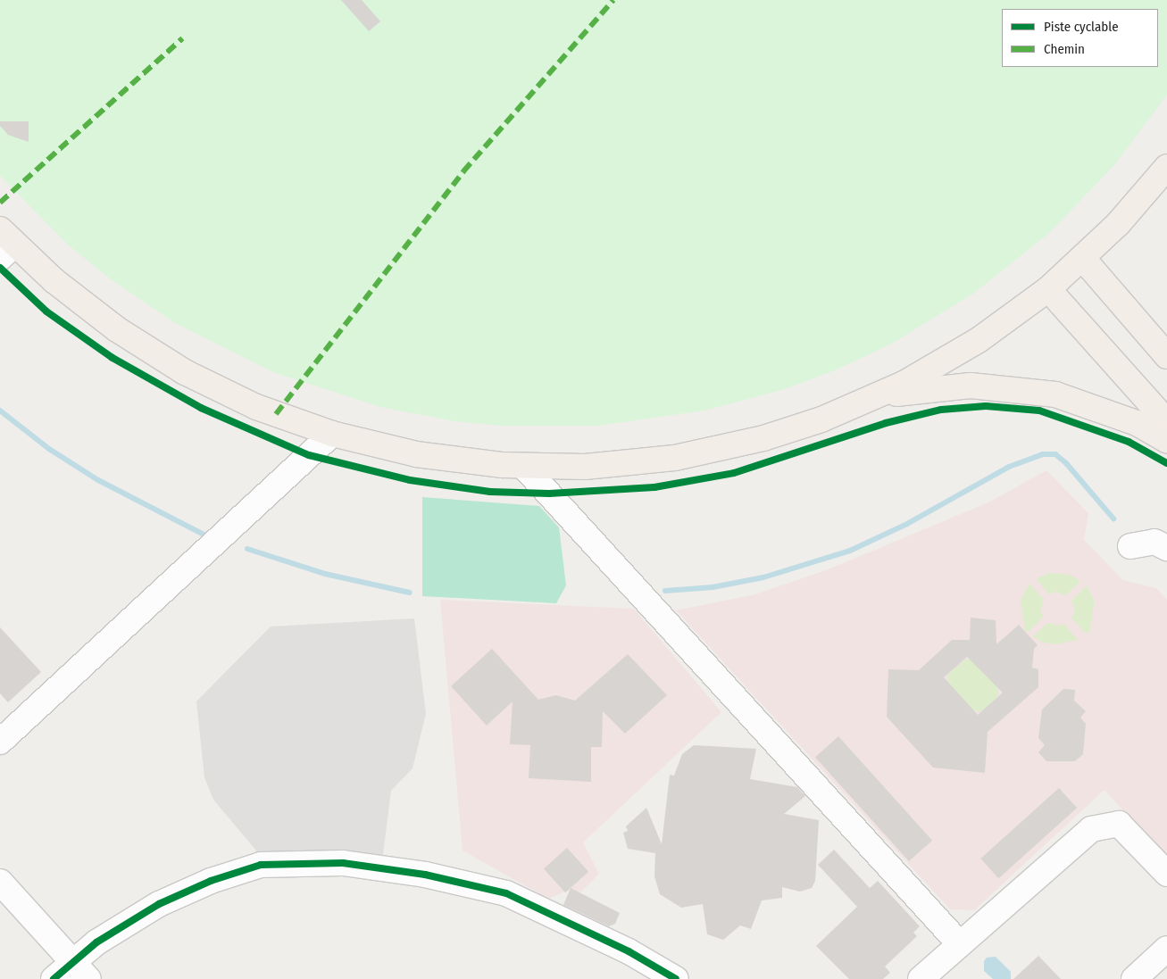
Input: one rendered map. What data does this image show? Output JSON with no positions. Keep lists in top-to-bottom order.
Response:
{
  "legend": ["Piste cyclable", "Chemin"]
}
